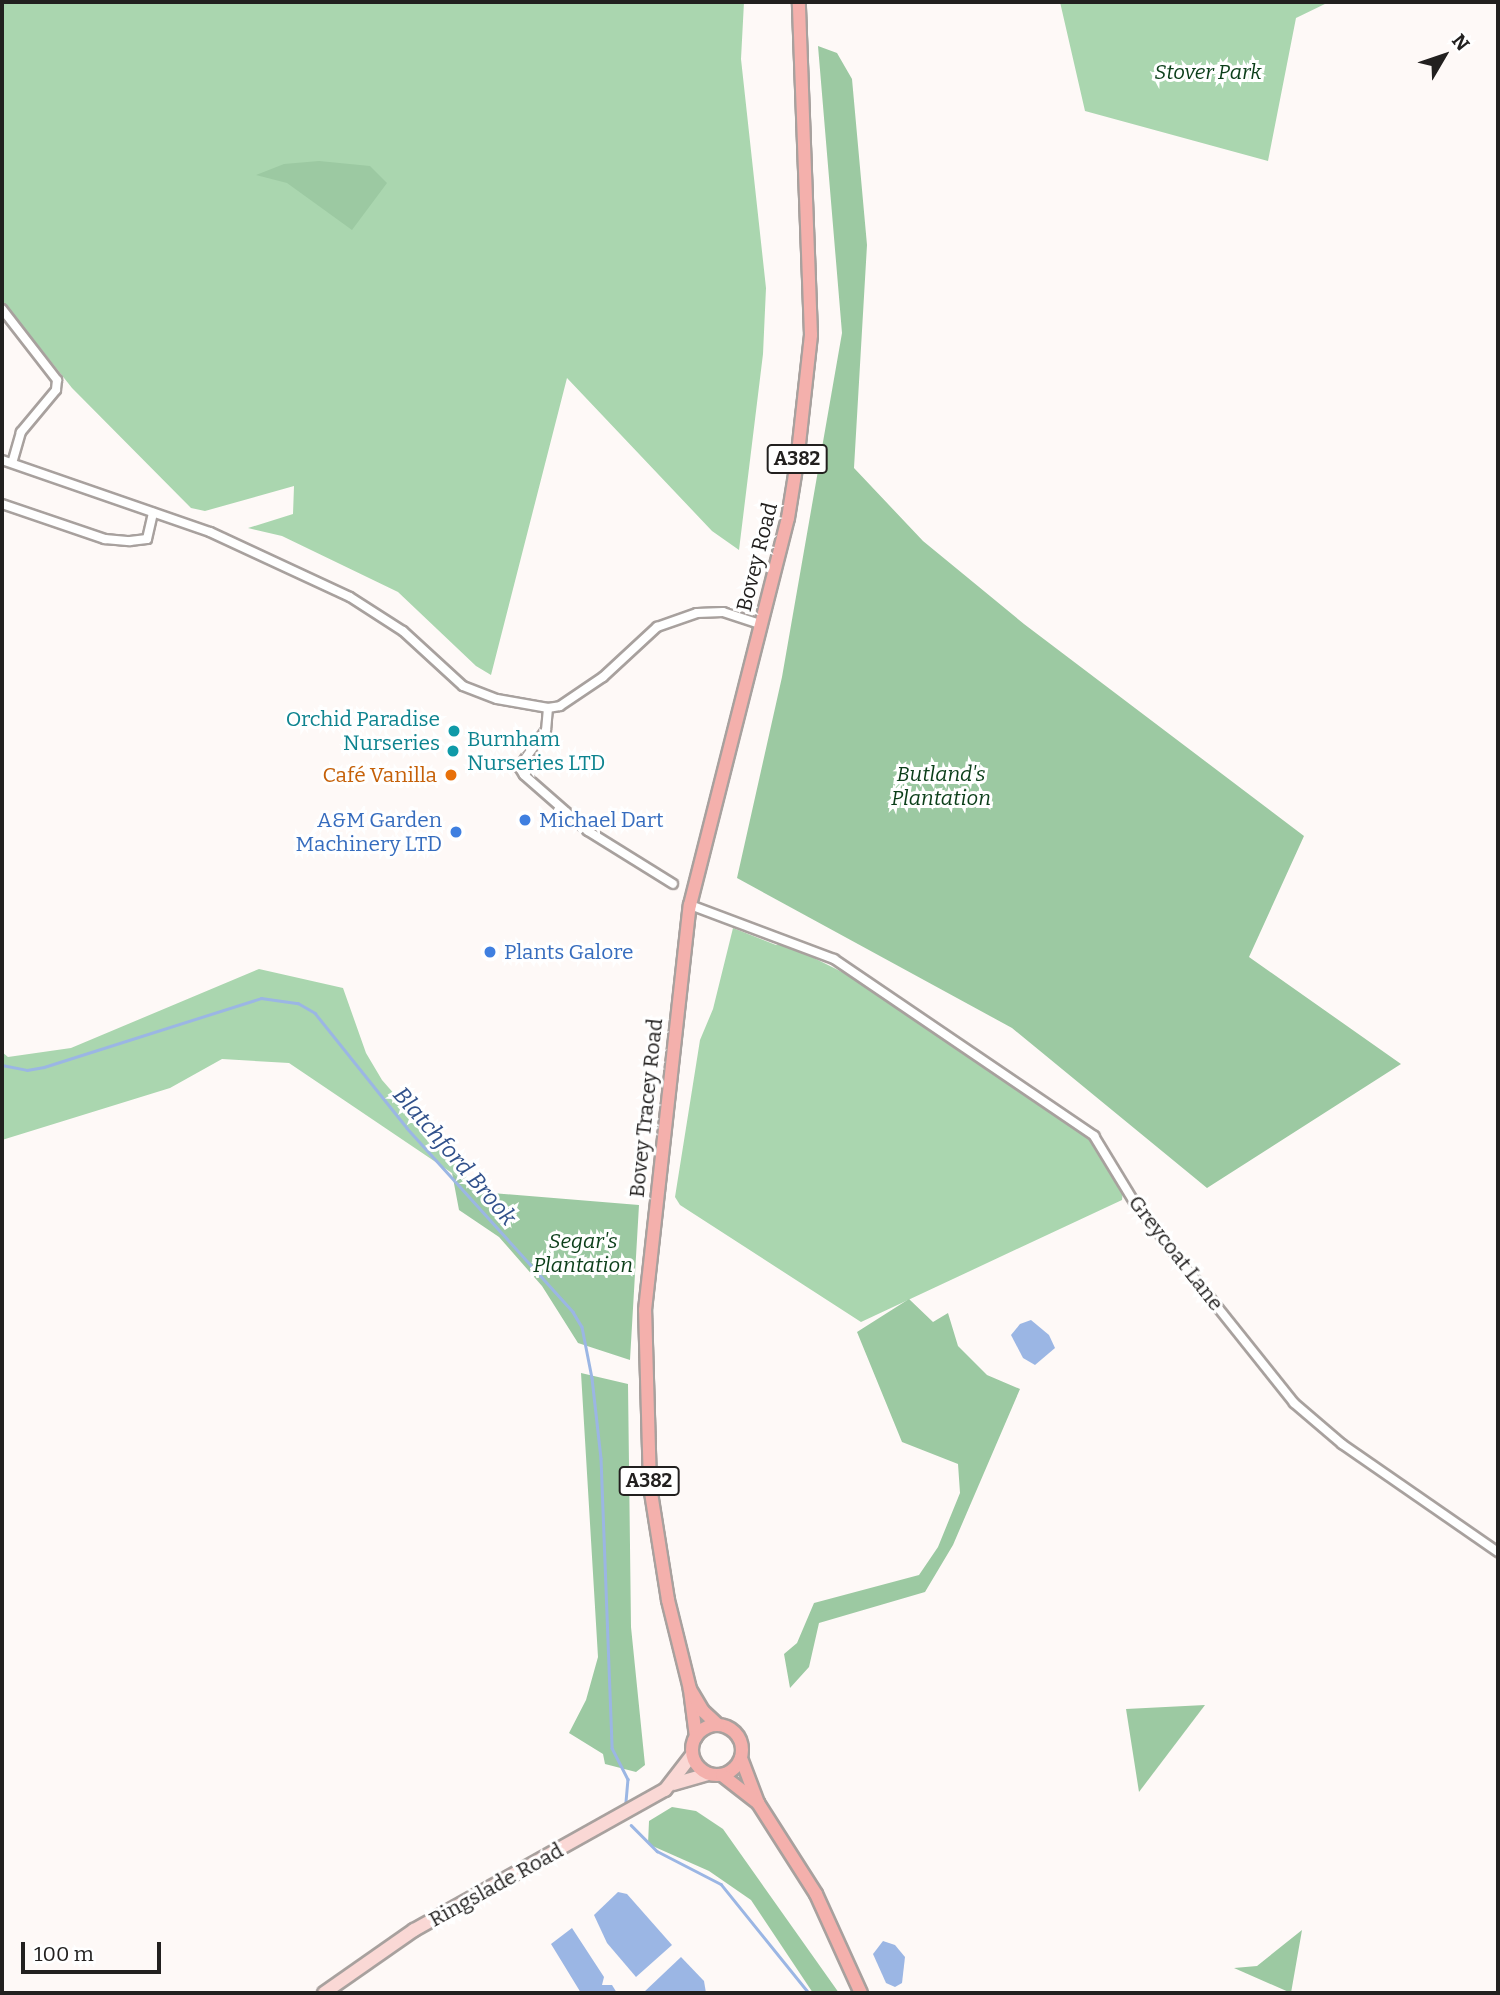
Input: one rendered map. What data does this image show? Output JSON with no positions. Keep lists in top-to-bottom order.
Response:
{
  "streets": {
    "main road": ["A382", "Bovey Road", "Bovey Tracey Road"],
    "street": ["Greycoat Lane", "Ringslade Road"]
  },
  "crossings": [
    ["Bovey Road", "Bovey Tracey Road"],
    ["Bovey Road", "Greycoat Lane"],
    ["Bovey Tracey Road", "Greycoat Lane"],
    ["Bovey Tracey Road", "Ringslade Road"]
  ],
  "water": ["Blatchford Brook"],
  "parks": ["Stover Park", "Butland's Plantation", "Segar's Plantation"],
  "places": [
    "Orchid Paradise Nurseries",
    "Burnham Nurseries LTD",
    "Café Vanilla",
    "Michael Dart",
    "A&M Garden Machinery LTD",
    "Plants Galore"
  ],
  "scale_bar": "100 m",
  "north": "top right"
}
